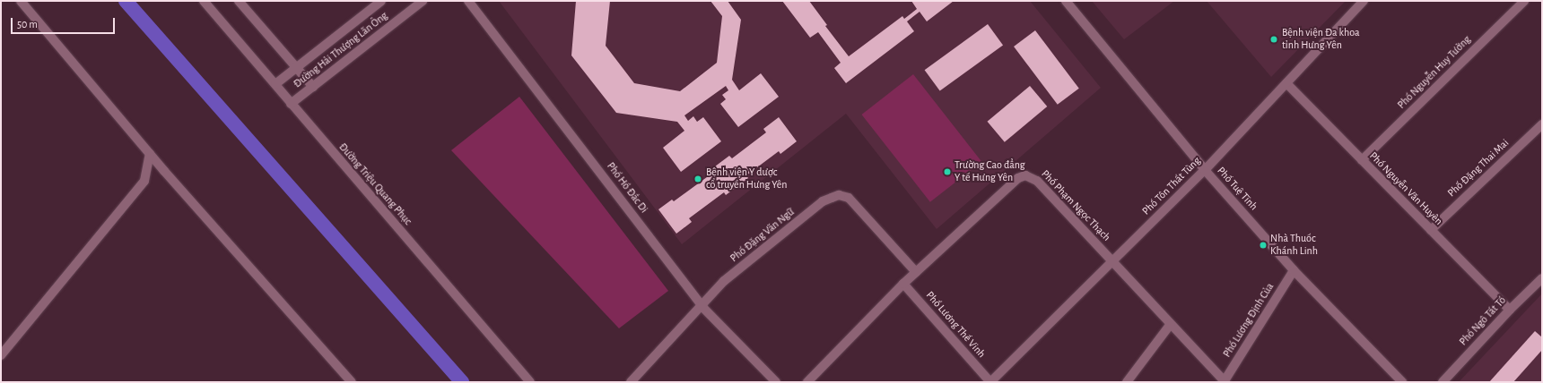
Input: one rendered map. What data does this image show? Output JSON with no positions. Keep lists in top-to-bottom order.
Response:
{
  "streets": {
    "street": [
      "Đường Hải Thượng Lãn Ông",
      "Phố Nguyễn Huy Tưởng",
      "Phố Đặng Thai Mai",
      "Đường Triệu Quang Phục",
      "Phố Tôn Thất Tùng",
      "Phố Hồ Đắc Di",
      "Phố Tuệ Tĩnh",
      "Phố Nguyễn Văn Huyên",
      "Phố Phạm Ngọc Thạch",
      "Phố Đặng Văn Ngữ",
      "Phố Lương Định Của",
      "Phố Ngô Tất Tố",
      "Phố Lương Thế Vinh"
    ]
  },
  "crossings": [
    ["Đường Hải Thượng Lãn Ông", "Đường Triệu Quang Phục"],
    ["Phố Nguyễn Huy Tưởng", "Phố Nguyễn Văn Huyên"],
    ["Phố Đặng Thai Mai", "Phố Nguyễn Văn Huyên"],
    ["Phố Tôn Thất Tùng", "Phố Tuệ Tĩnh"],
    ["Phố Tôn Thất Tùng", "Phố Nguyễn Văn Huyên"],
    ["Phố Tôn Thất Tùng", "Phố Phạm Ngọc Thạch"],
    ["Phố Tôn Thất Tùng", "Phố Lương Thế Vinh"],
    ["Phố Hồ Đắc Di", "Phố Đặng Văn Ngữ"],
    ["Phố Tuệ Tĩnh", "Phố Lương Định Của"],
    ["Phố Nguyễn Văn Huyên", "Phố Ngô Tất Tố"],
    ["Phố Phạm Ngọc Thạch", "Phố Đặng Văn Ngữ"],
    ["Phố Phạm Ngọc Thạch", "Phố Lương Định Của"],
    ["Phố Phạm Ngọc Thạch", "Phố Lương Thế Vinh"]
  ],
  "places": [
    "Bệnh viện Đa khoa tỉnh Hưng Yên",
    "Trường Cao đẳng Y tế Hưng Yên",
    "Bệnh viện Y dược cổ truyền Hưng Yên",
    "Nhà Thuốc Khánh Linh"
  ],
  "scale_bar": "50 m"
}
